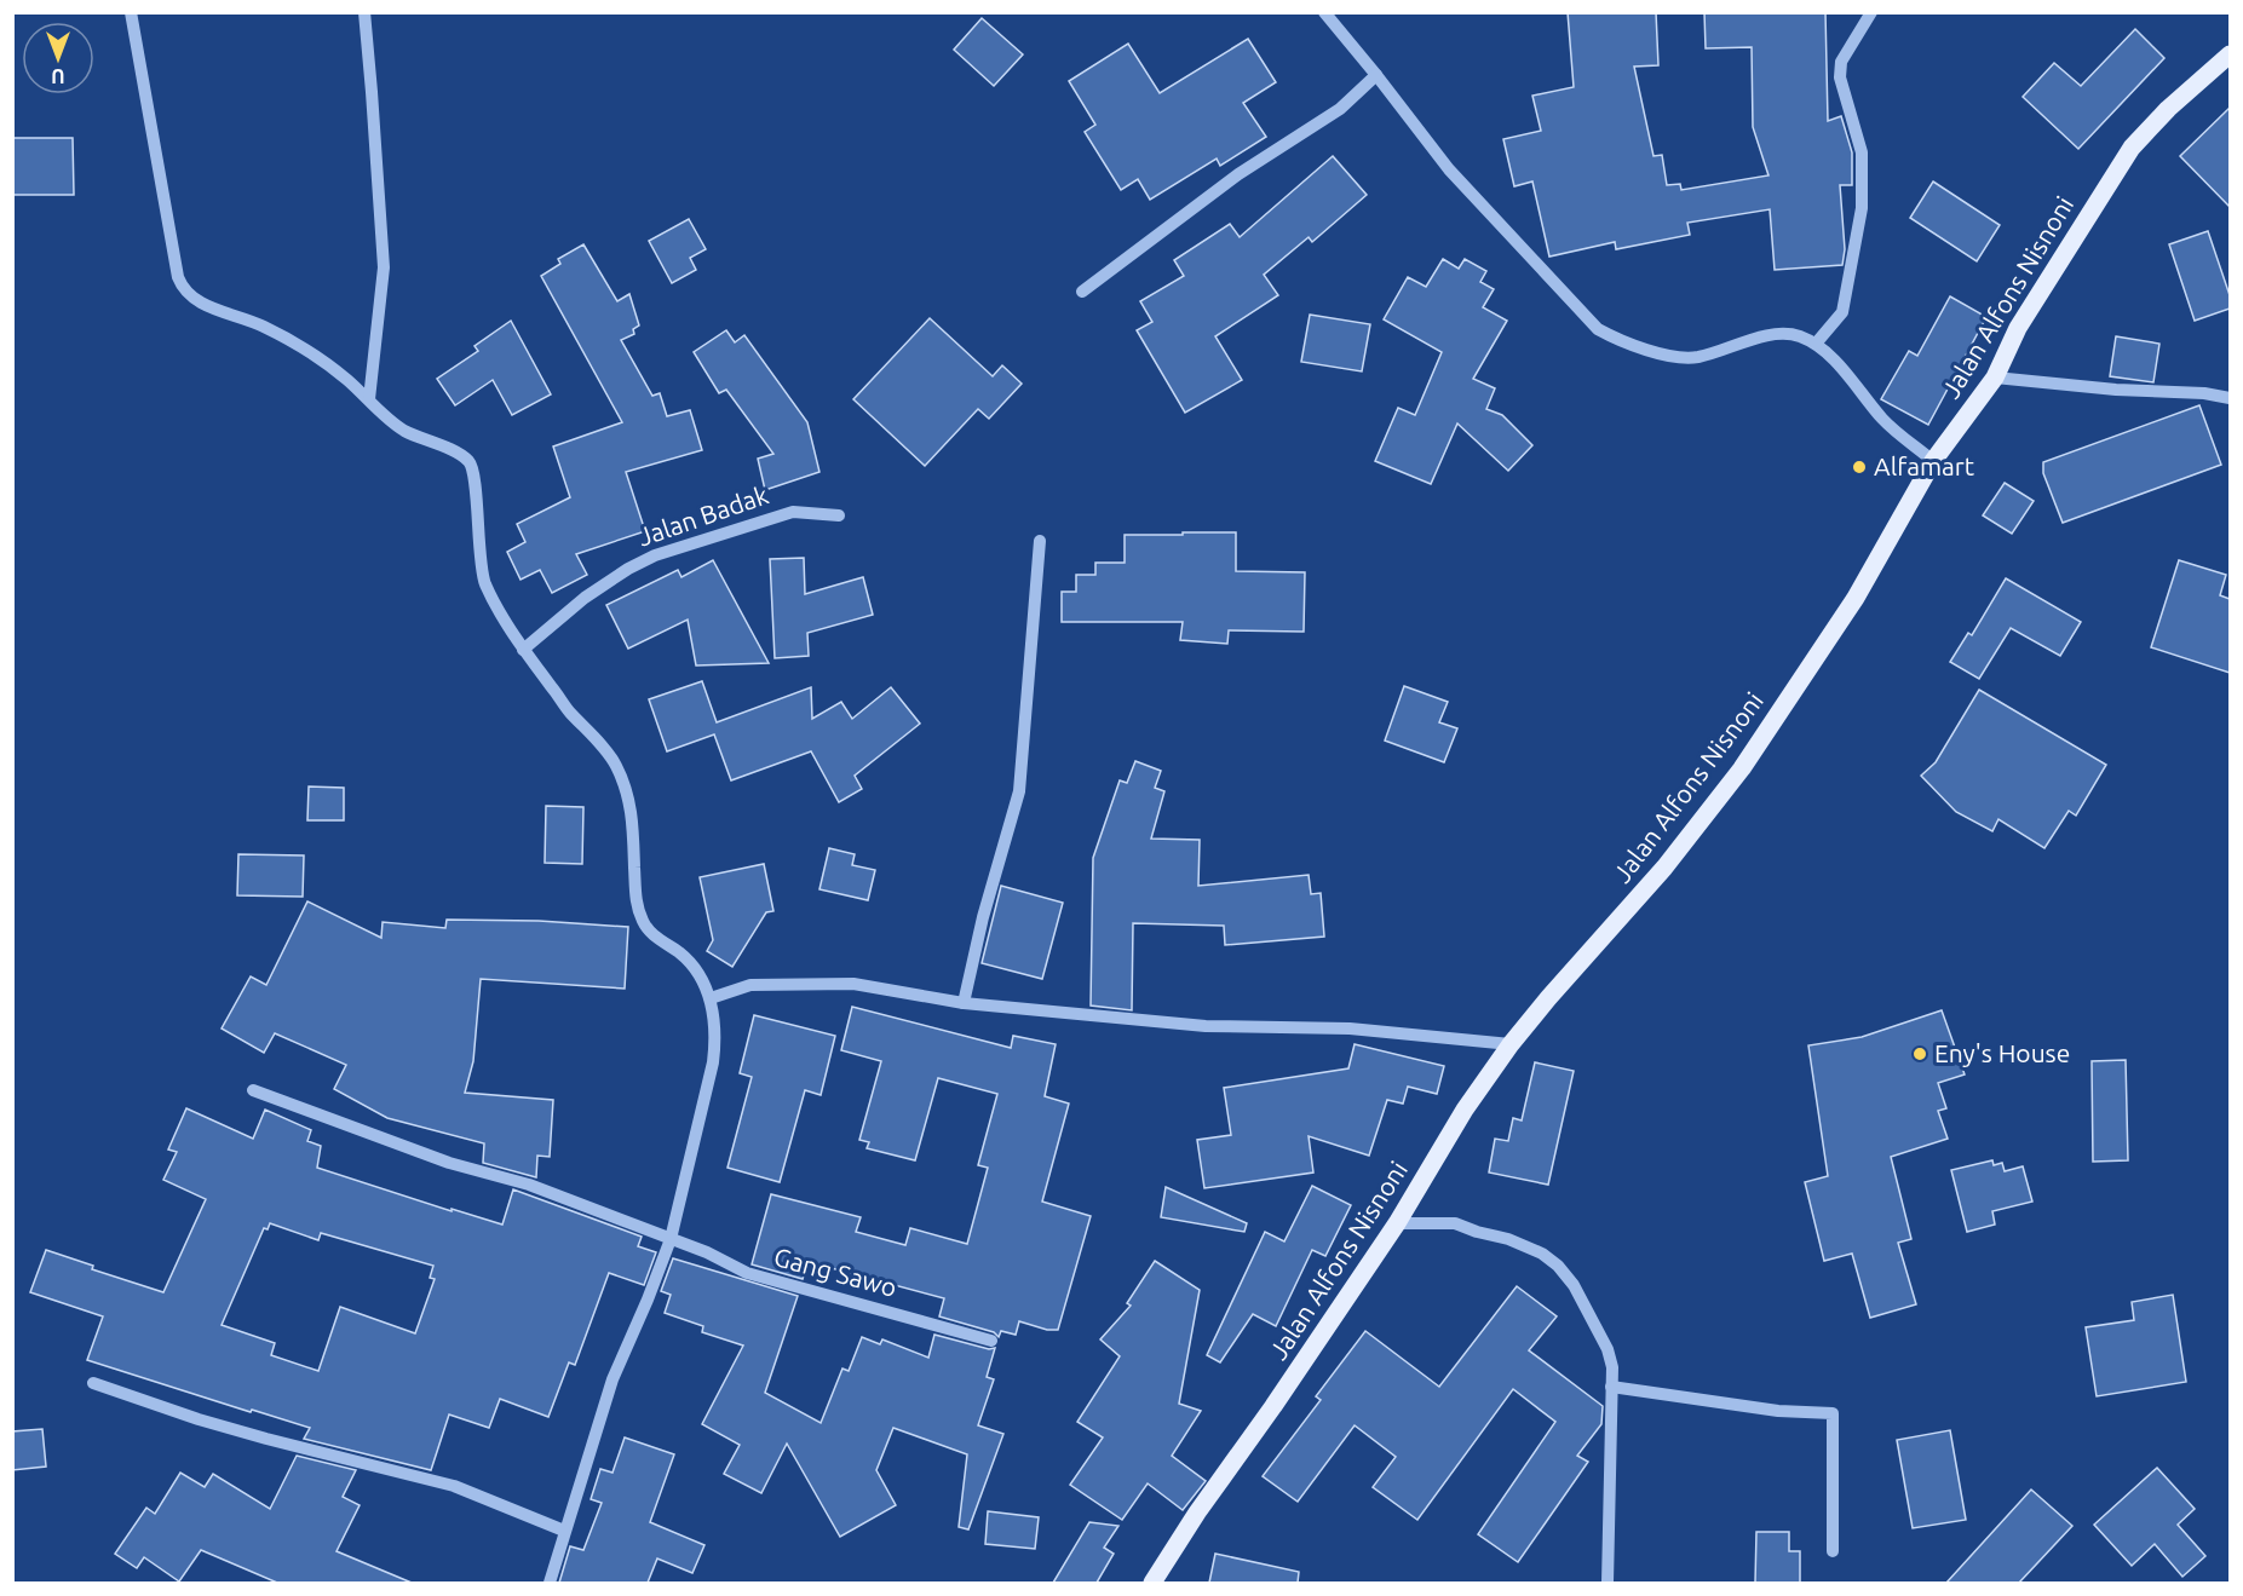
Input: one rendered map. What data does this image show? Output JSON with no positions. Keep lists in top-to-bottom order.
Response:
{
  "streets": {
    "main road": ["Jalan Alfons Nisnoni"],
    "street": ["Jalan Badak", "Gang Sawo"]
  },
  "places": ["Alfamart", "Eny's House"],
  "north": "bottom"
}
